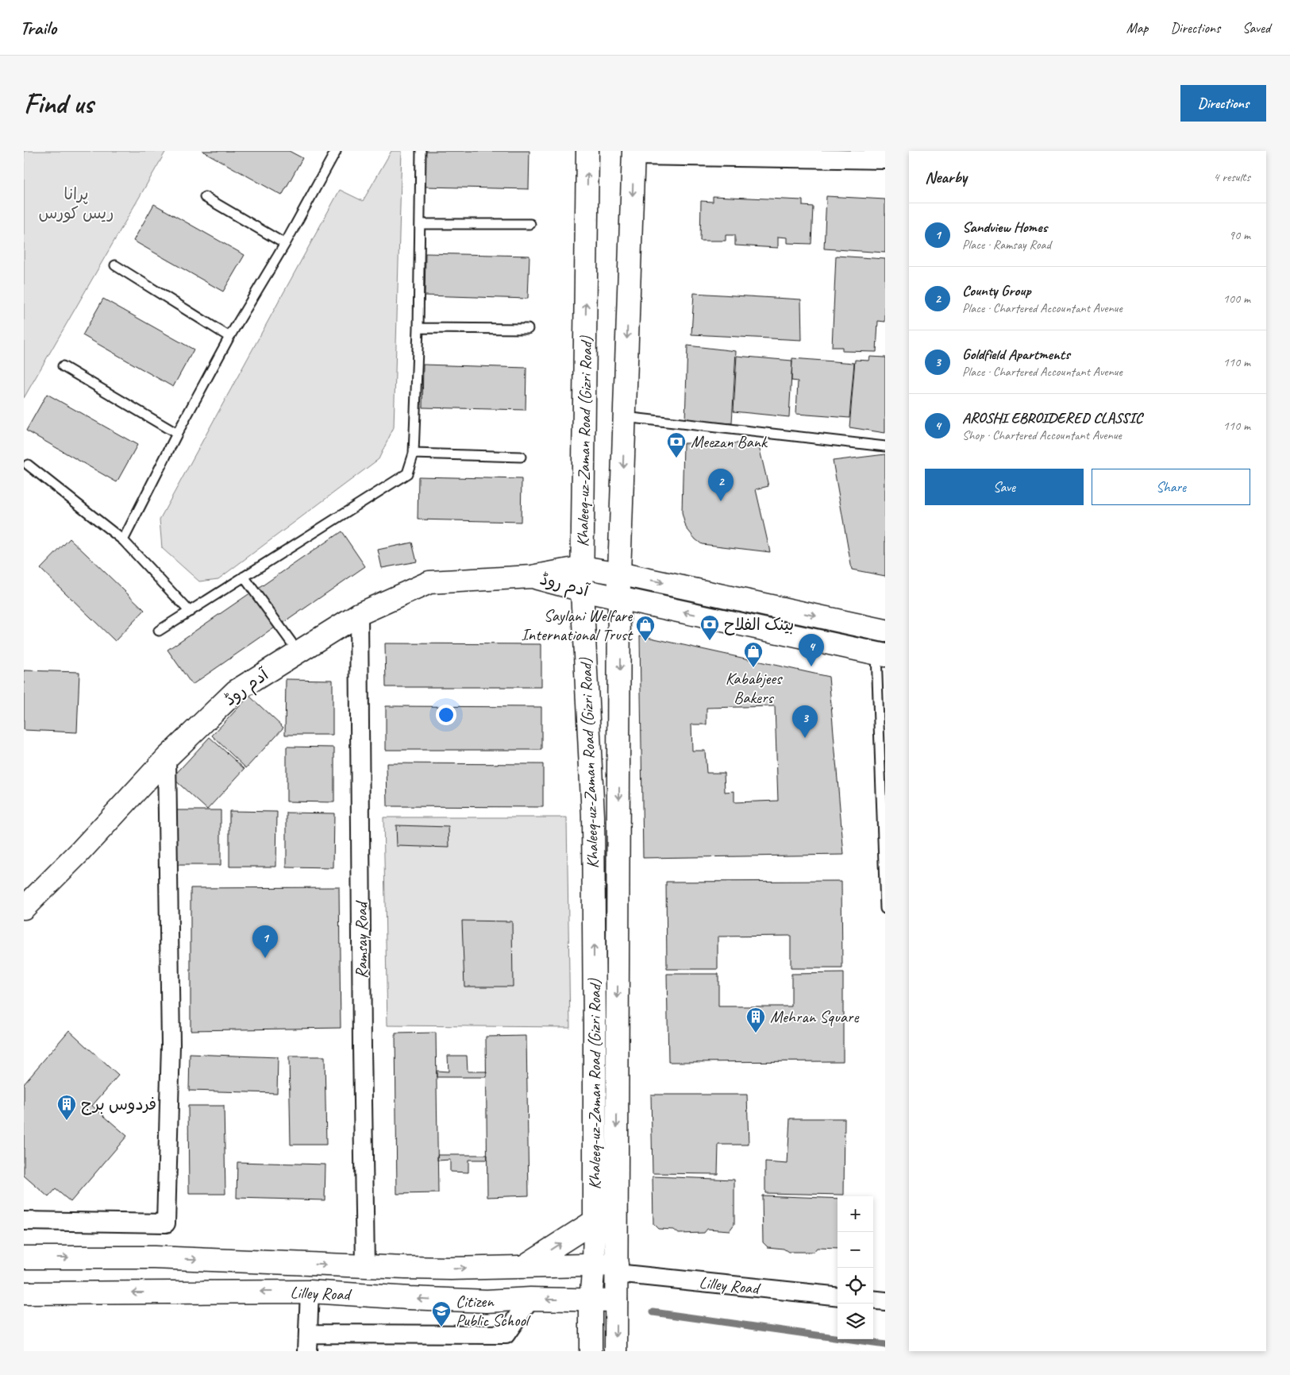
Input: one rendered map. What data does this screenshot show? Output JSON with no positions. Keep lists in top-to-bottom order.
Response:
{
  "streets": {
    "main road": ["Khaleeq-uz-Zaman Road (Gizri Road)", "آدم روڈ", "Lilley Road"],
    "street": ["Ramsay Road"]
  },
  "crossings": [
    ["Khaleeq-uz-Zaman Road (Gizri Road)", "آدم روڈ"],
    ["Khaleeq-uz-Zaman Road (Gizri Road)", "Lilley Road"],
    ["آدم روڈ", "Ramsay Road"],
    ["Ramsay Road", "Lilley Road"]
  ],
  "parks": ["پرانا ریس کورس"],
  "places": {
    "bank": ["Meezan Bank", "بینک الفلاح"],
    "shop": ["Saylani Welfare International Trust", "Kababjees Bakers"],
    "building": ["Mehran Square", "فردوس برج"],
    "school or university": ["Citizen Public School"]
  },
  "page": {
    "header": "Trailo",
    "nav": ["Map", "Directions", "Saved"],
    "buttons": [
      "Directions",
      ["Save", "Share"]
    ],
    "title": "Find us",
    "heading": ["Nearby", "4 results"],
    "list": [
      {
        "mark": "1",
        "name": "Sandview Homes",
        "note": "Place · Ramsay Road",
        "value": "90 m"
      },
      {
        "mark": "2",
        "name": "County Group",
        "note": "Place · Chartered Accountant Avenue",
        "value": "100 m"
      },
      {
        "mark": "3",
        "name": "Goldfield Apartments",
        "note": "Place · Chartered Accountant Avenue",
        "value": "110 m"
      },
      {
        "mark": "4",
        "name": "AROSHI EBROIDERED CLASSIC",
        "note": "Shop · Chartered Accountant Avenue",
        "value": "110 m"
      }
    ],
    "pins": [
      "2",
      "4",
      "3",
      "1"
    ],
    "map_buttons": ["+", "−"]
  }
}
